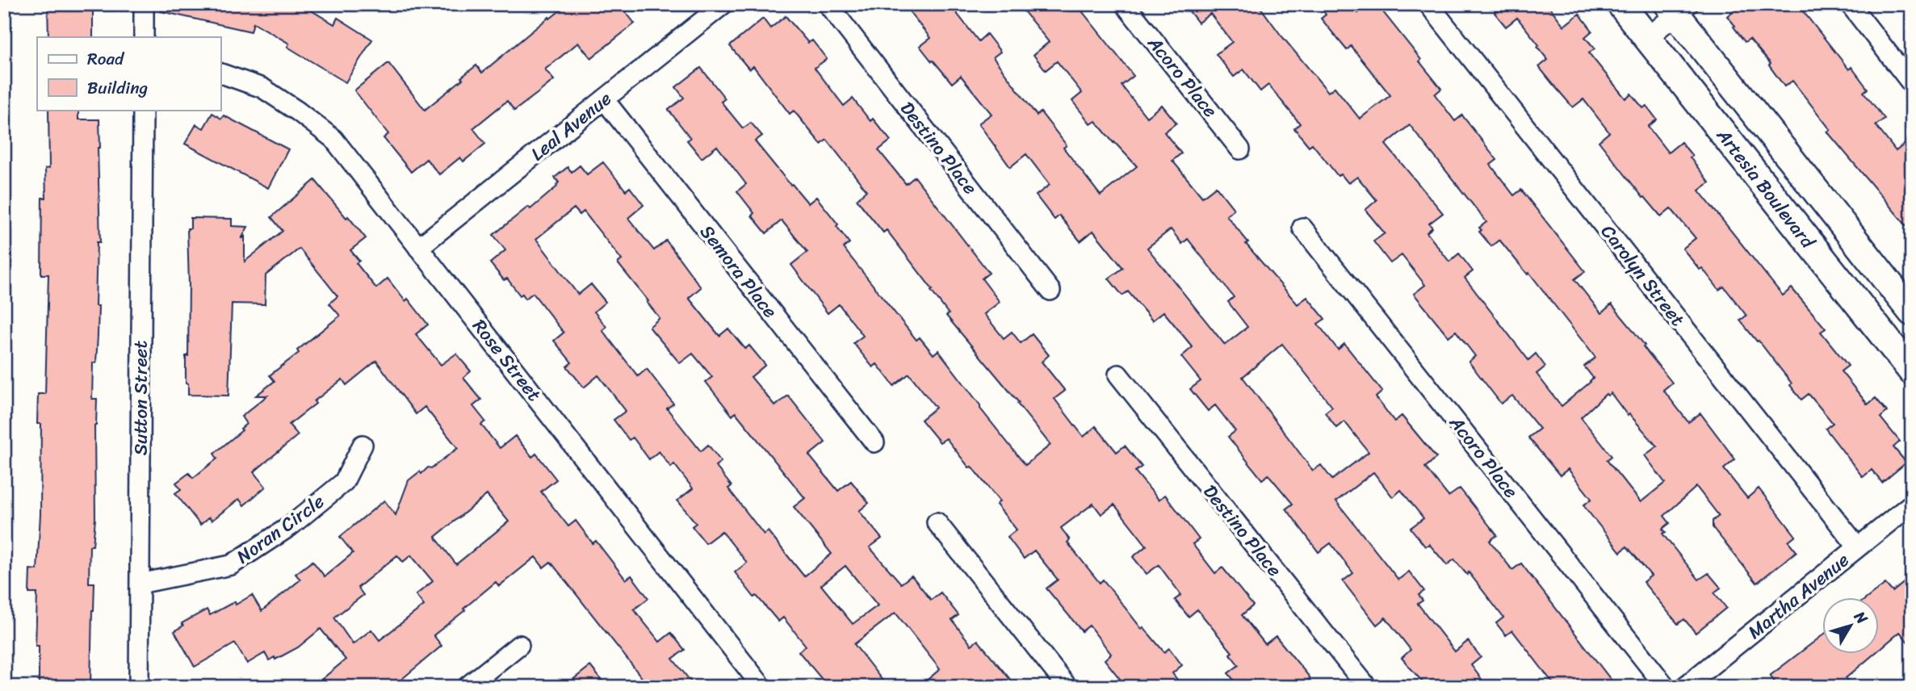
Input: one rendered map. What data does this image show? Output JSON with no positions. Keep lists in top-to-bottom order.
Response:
{
  "streets": {
    "main road": ["Artesia Boulevard"],
    "street": [
      "Acoro Place",
      "Leal Avenue",
      "Destino Place",
      "Semora Place",
      "Carolyn Street",
      "Rose Street",
      "Sutton Street",
      "Noran Circle",
      "Martha Avenue"
    ]
  },
  "crossings": [
    ["Leal Avenue", "Semora Place"],
    ["Leal Avenue", "Rose Street"],
    ["Carolyn Street", "Martha Avenue"],
    ["Sutton Street", "Noran Circle"]
  ],
  "legend": ["Road", "Building"],
  "north": "top right"
}
